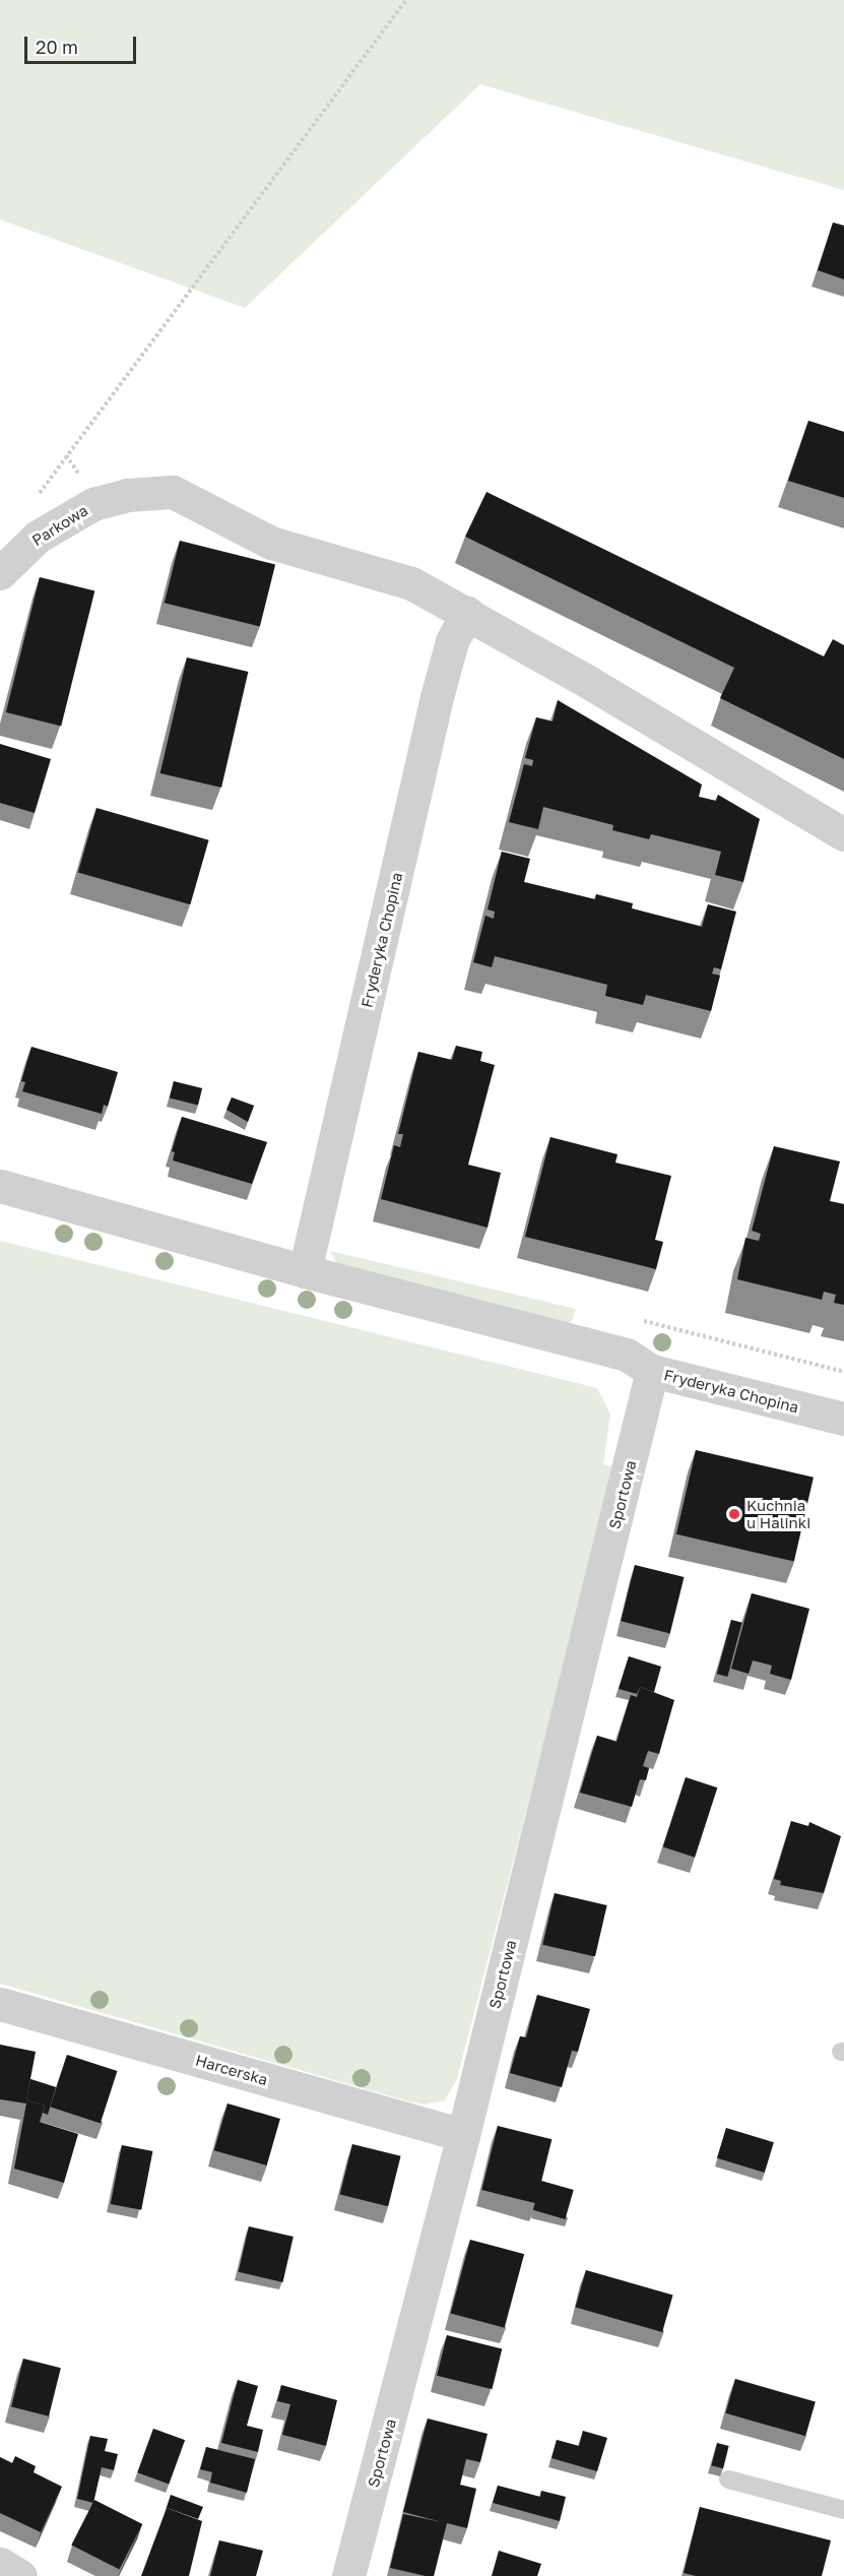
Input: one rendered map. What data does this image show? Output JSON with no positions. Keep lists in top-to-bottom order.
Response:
{
  "streets": {
    "street": [
      "Parkowa",
      "Fryderyka Chopina",
      "Sportowa",
      "Harcerska"
    ]
  },
  "crossings": [
    ["Parkowa", "Fryderyka Chopina"],
    ["Fryderyka Chopina", "Sportowa"],
    ["Sportowa", "Harcerska"]
  ],
  "places": ["Kuchnia u Halinki"],
  "scale_bar": "20 m"
}
